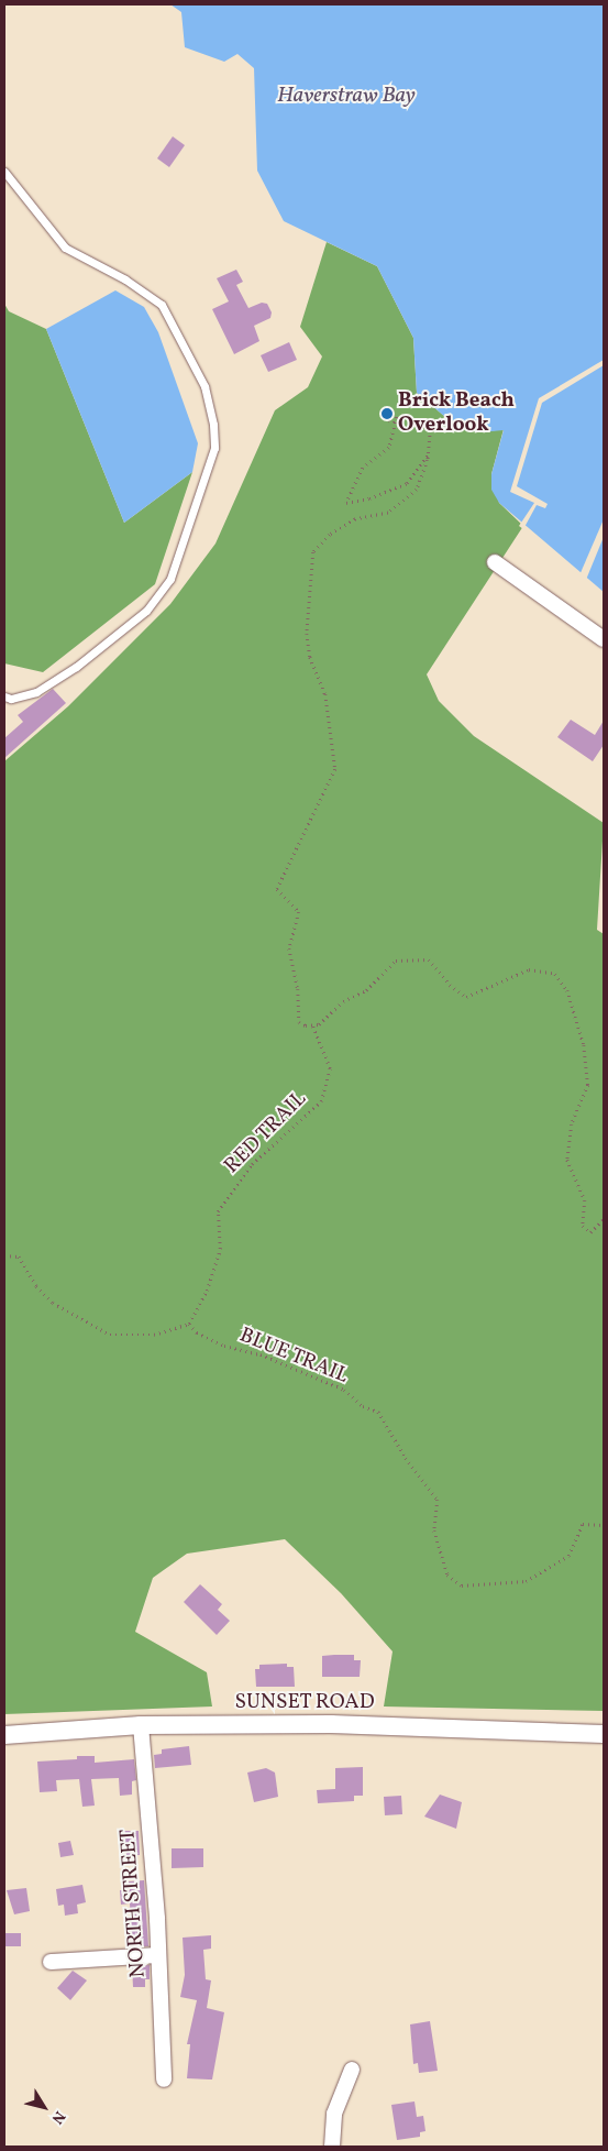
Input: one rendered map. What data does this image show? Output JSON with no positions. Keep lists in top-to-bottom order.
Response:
{
  "streets": {
    "street": ["SUNSET ROAD", "NORTH STREET"],
    "path": ["RED TRAIL", "BLUE TRAIL"]
  },
  "crossings": [
    ["RED TRAIL", "BLUE TRAIL"],
    ["SUNSET ROAD", "NORTH STREET"]
  ],
  "water": ["Haverstraw Bay"],
  "places": ["Brick Beach Overlook"],
  "north": "bottom right"
}
